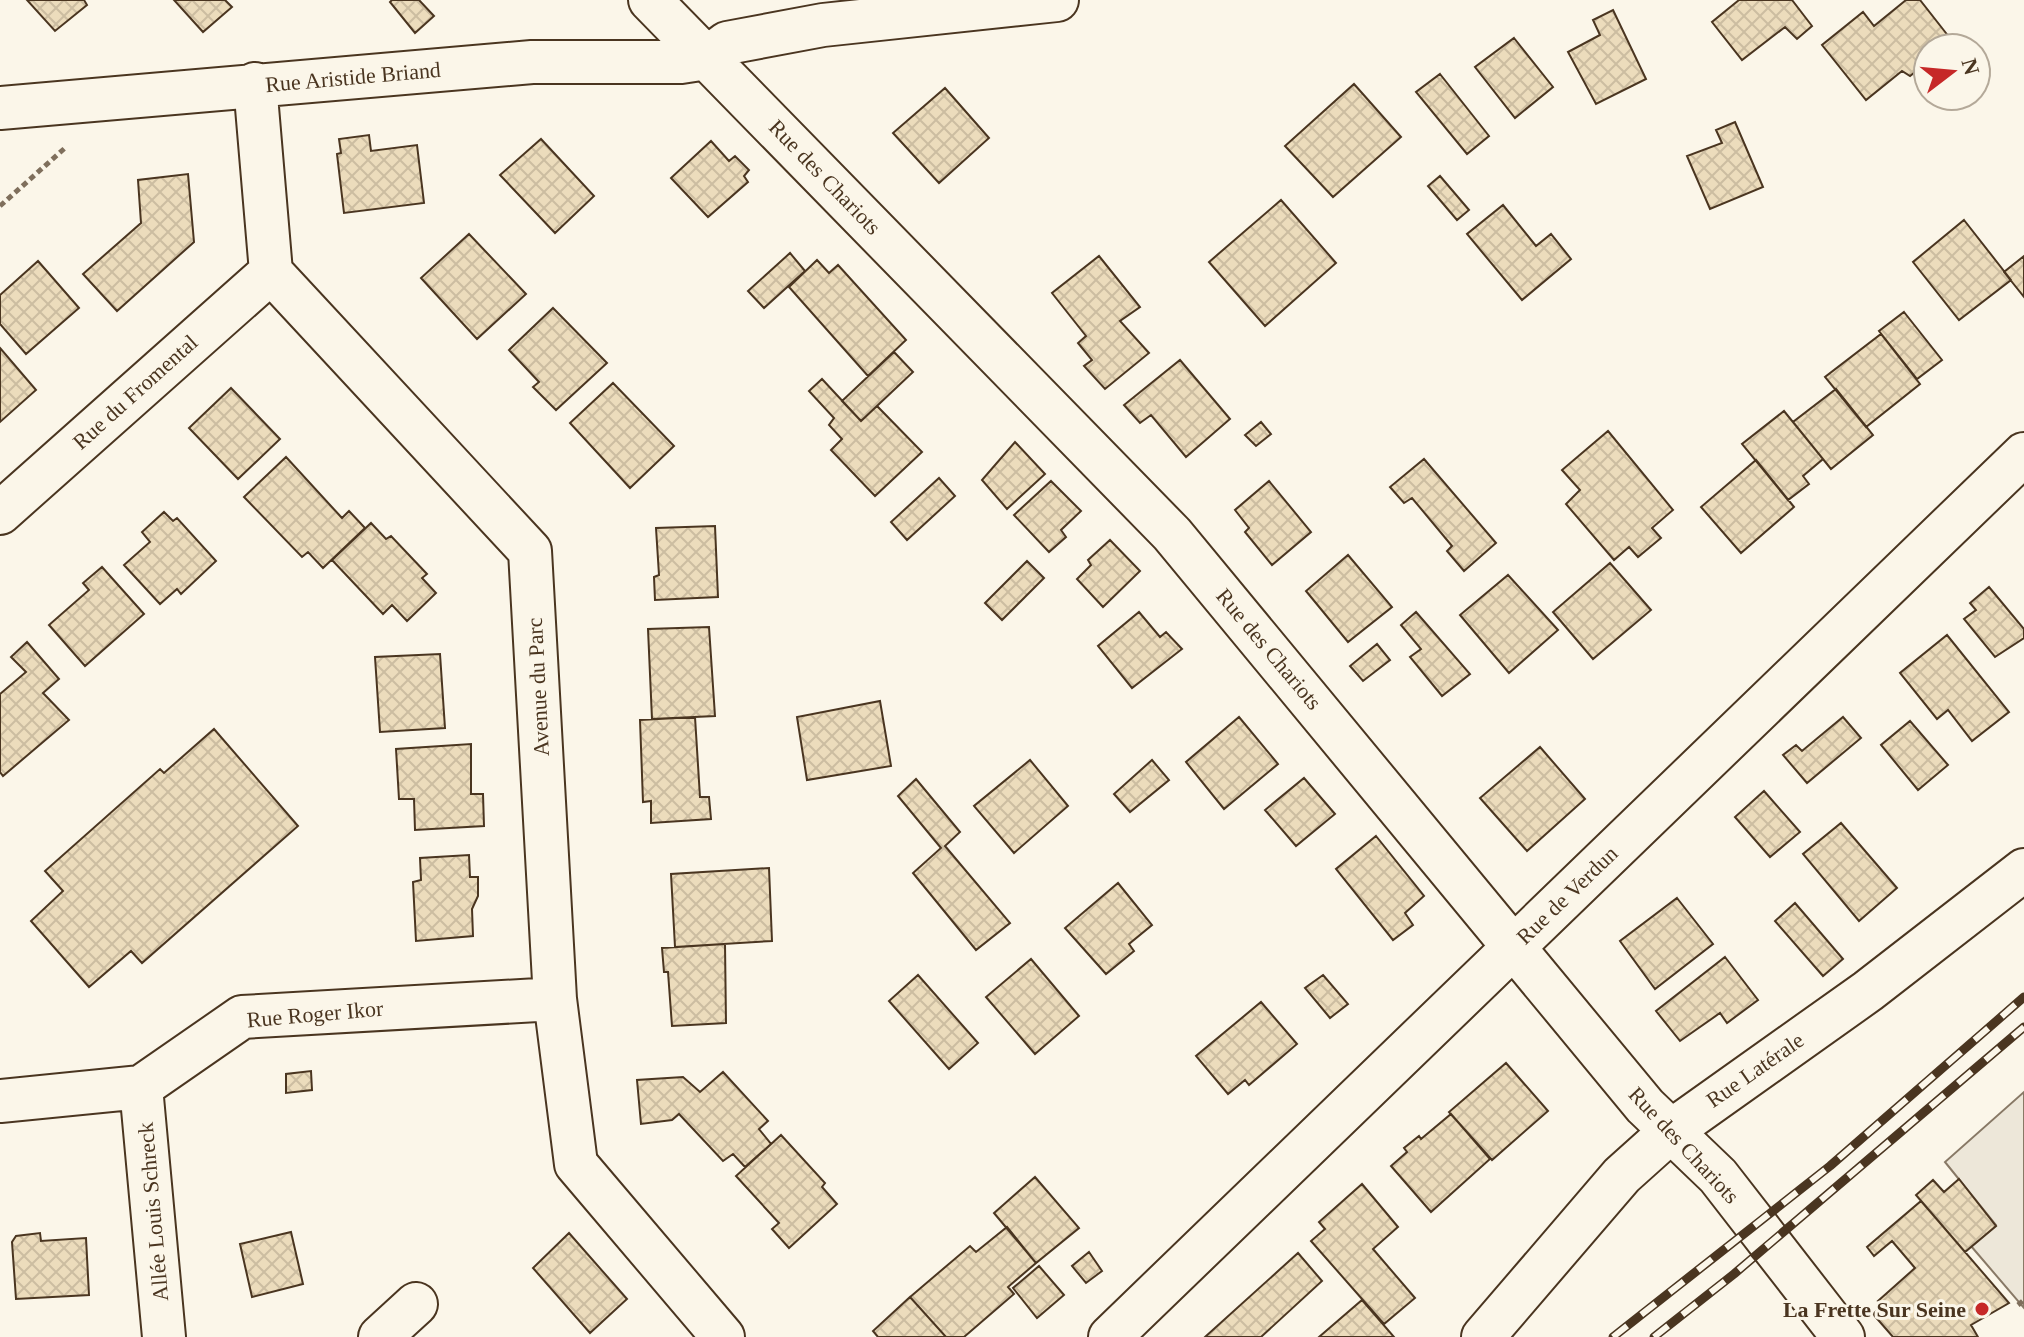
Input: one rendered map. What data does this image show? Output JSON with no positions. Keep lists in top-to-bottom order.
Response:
{
  "streets": {
    "street": [
      "Rue Aristide Briand",
      "Rue des Chariots",
      "Rue du Fromental",
      "Avenue du Parc",
      "Rue de Verdun",
      "Rue Roger Ikor",
      "Rue Latérale",
      "Allée Louis Schreck"
    ]
  },
  "crossings": [
    ["Rue Aristide Briand", "Rue des Chariots"],
    ["Rue des Chariots", "Rue de Verdun"],
    ["Rue des Chariots", "Rue Latérale"],
    ["Rue du Fromental", "Avenue du Parc"],
    ["Avenue du Parc", "Rue Roger Ikor"],
    ["Rue Roger Ikor", "Allée Louis Schreck"]
  ],
  "places": ["La Frette Sur Seine"],
  "north": "right"
}
